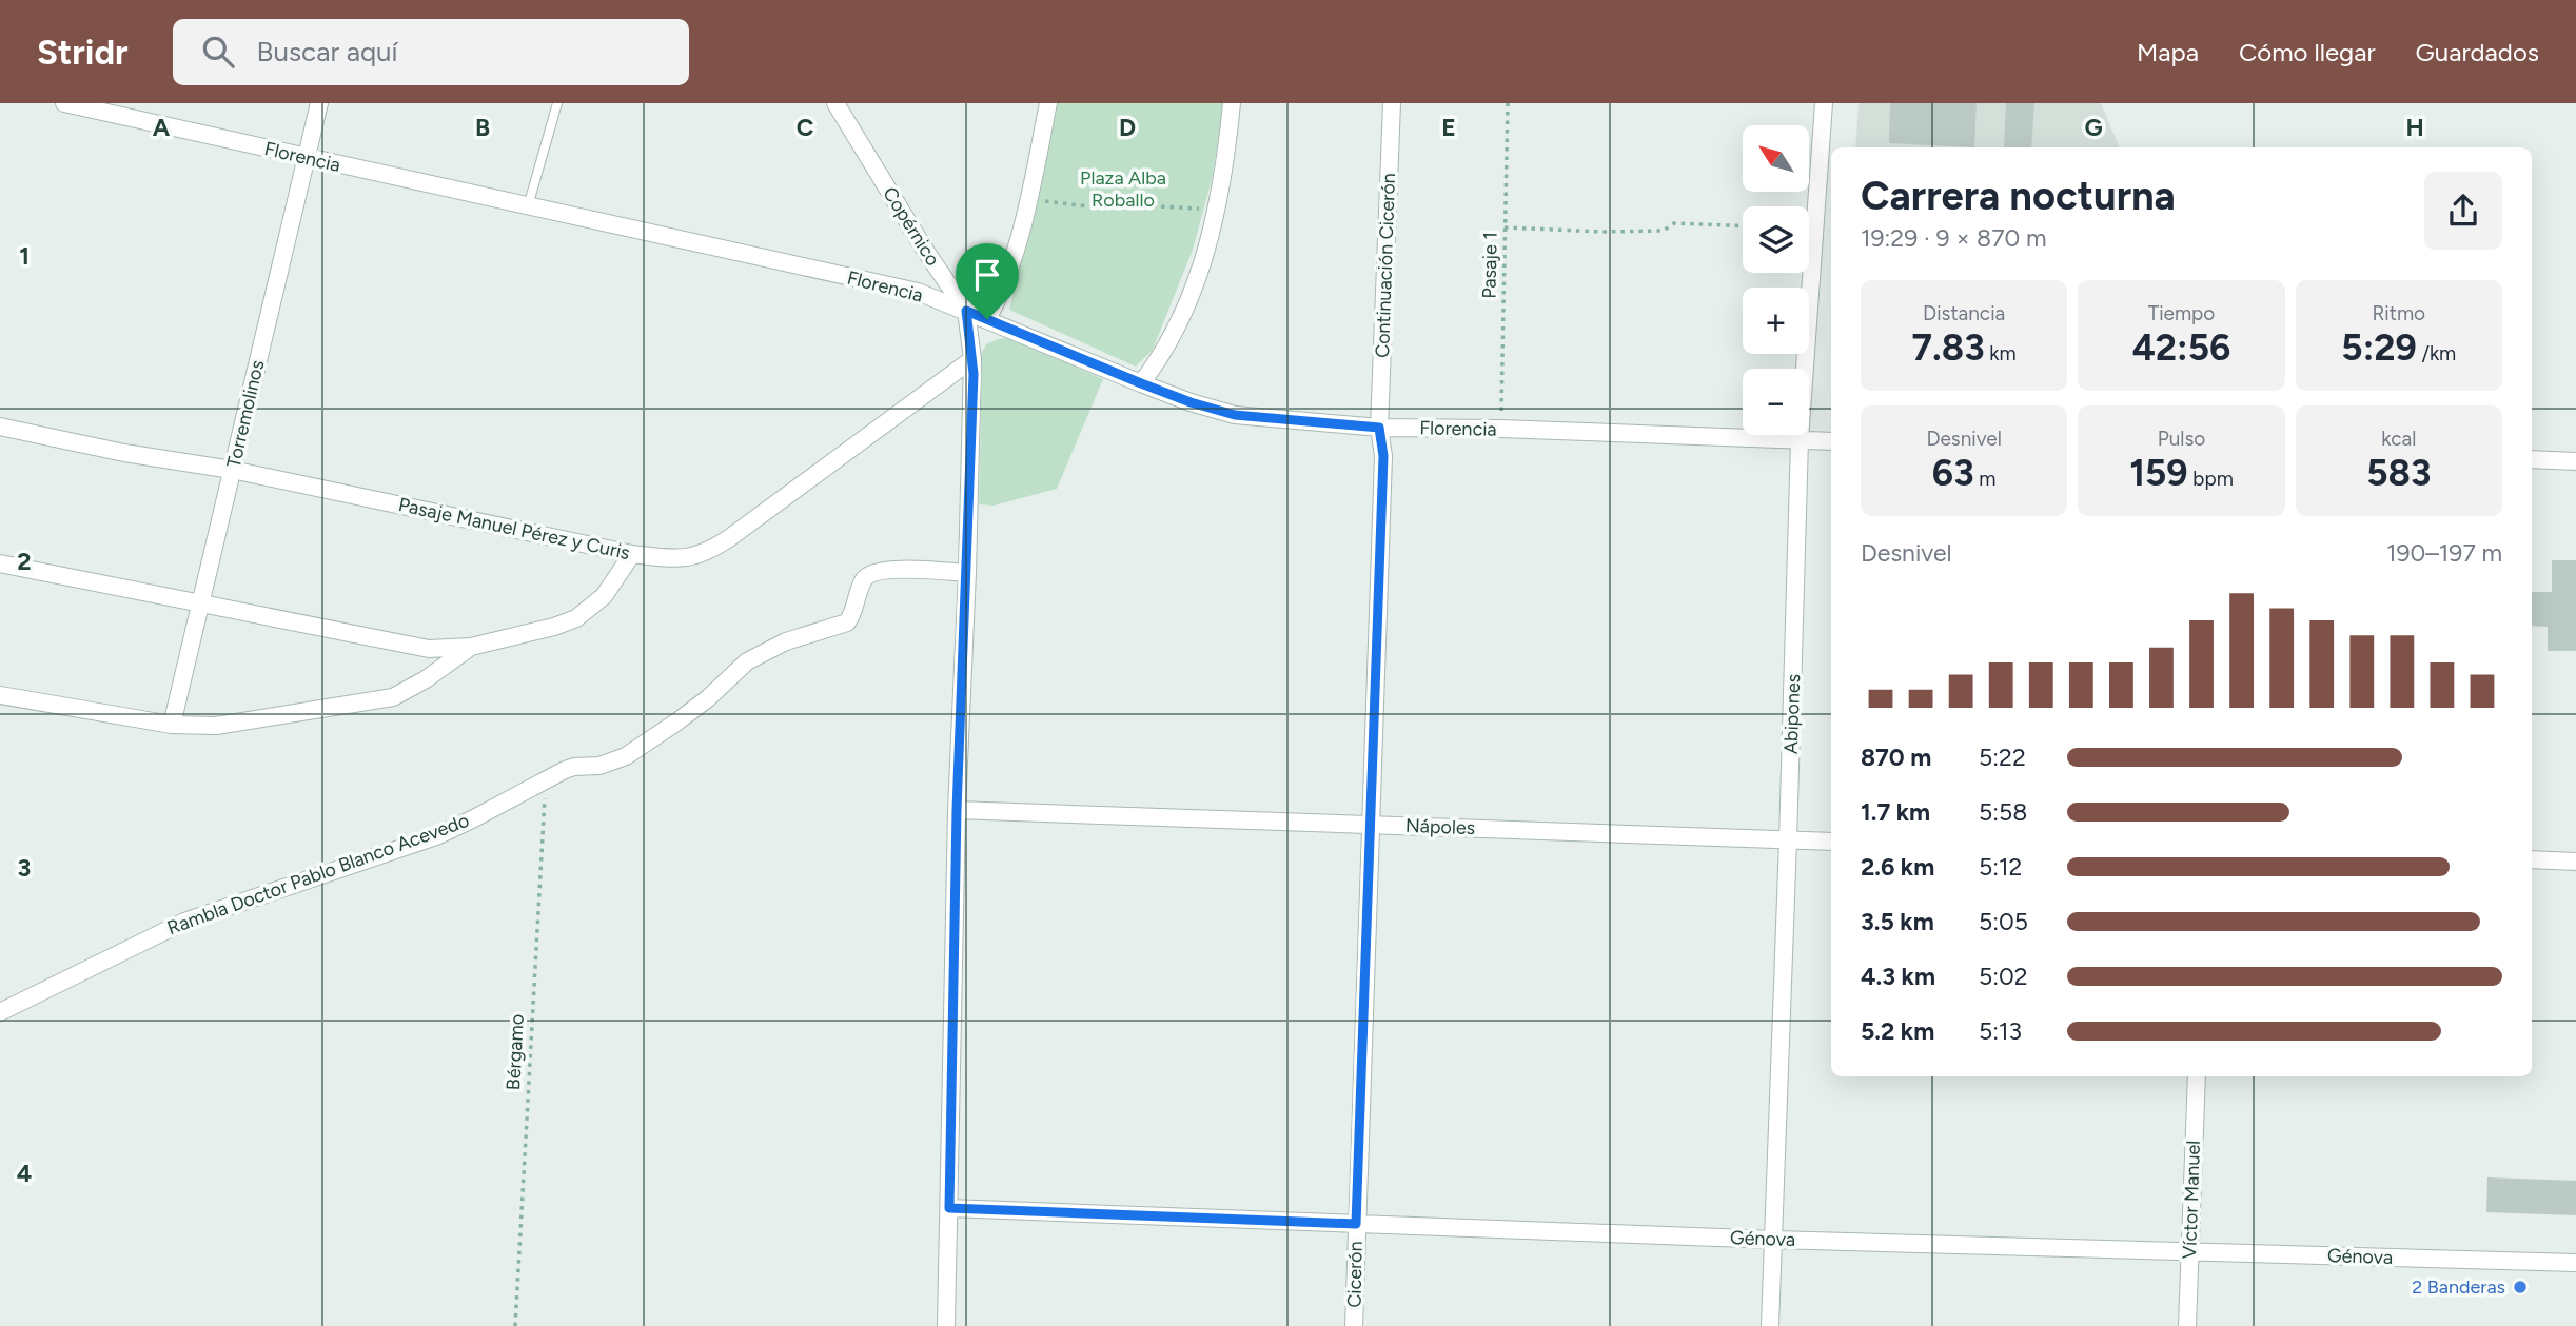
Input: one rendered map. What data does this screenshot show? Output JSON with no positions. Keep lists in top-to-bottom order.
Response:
{
  "streets": {
    "street": [
      "Florencia",
      "Copérnico",
      "Continuación Cicerón",
      "Torremolinos",
      "Pasaje Manuel Pérez y Curis",
      "Abipones",
      "Nápoles",
      "Rambla Doctor Pablo Blanco Acevedo",
      "Víctor Manuel",
      "Génova",
      "Cicerón"
    ],
    "path": ["Pasaje 1", "Bérgamo"]
  },
  "crossings": [
    ["Florencia", "Copérnico"],
    ["Florencia", "Continuación Cicerón"],
    ["Florencia", "Pasaje 1"],
    ["Florencia", "Torremolinos"],
    ["Florencia", "Abipones"],
    ["Florencia", "Cicerón"],
    ["Copérnico", "Pasaje Manuel Pérez y Curis"],
    ["Copérnico", "Nápoles"],
    ["Copérnico", "Rambla Doctor Pablo Blanco Acevedo"],
    ["Copérnico", "Génova"],
    ["Continuación Cicerón", "Cicerón"],
    ["Torremolinos", "Pasaje Manuel Pérez y Curis"],
    ["Abipones", "Nápoles"],
    ["Abipones", "Génova"],
    ["Nápoles", "Cicerón"],
    ["Rambla Doctor Pablo Blanco Acevedo", "Bérgamo"],
    ["Víctor Manuel", "Génova"],
    ["Génova", "Cicerón"]
  ],
  "parks": ["Plaza Alba Roballo"],
  "places": ["2 Banderas"],
  "north": "top left",
  "page": {
    "header": "Stridr",
    "search": "Buscar aquí",
    "nav": ["Mapa", "Cómo llegar", "Guardados"],
    "map_buttons": ["+", "−"],
    "heading": ["Carrera nocturna", "19:29 · 9 × 870 m"],
    "stats": [
      ["Distancia", "7.83 km"],
      ["Tiempo", "42:56"],
      ["Ritmo", "5:29 /km"],
      ["Desnivel", "63 m"],
      ["Pulso", "159 bpm"],
      ["kcal", "583"]
    ],
    "chart": ["Desnivel", "190–197 m"],
    "list": [
      {
        "name": "870 m",
        "note": "5:22"
      },
      {
        "name": "1.7 km",
        "note": "5:58"
      },
      {
        "name": "2.6 km",
        "note": "5:12"
      },
      {
        "name": "3.5 km",
        "note": "5:05"
      },
      {
        "name": "4.3 km",
        "note": "5:02"
      },
      {
        "name": "5.2 km",
        "note": "5:13"
      }
    ]
  },
  "grid": {
    "columns": [
      "A",
      "B",
      "C",
      "D",
      "E",
      "G",
      "H"
    ],
    "rows": [
      "1",
      "2",
      "3",
      "4"
    ]
  }
}
